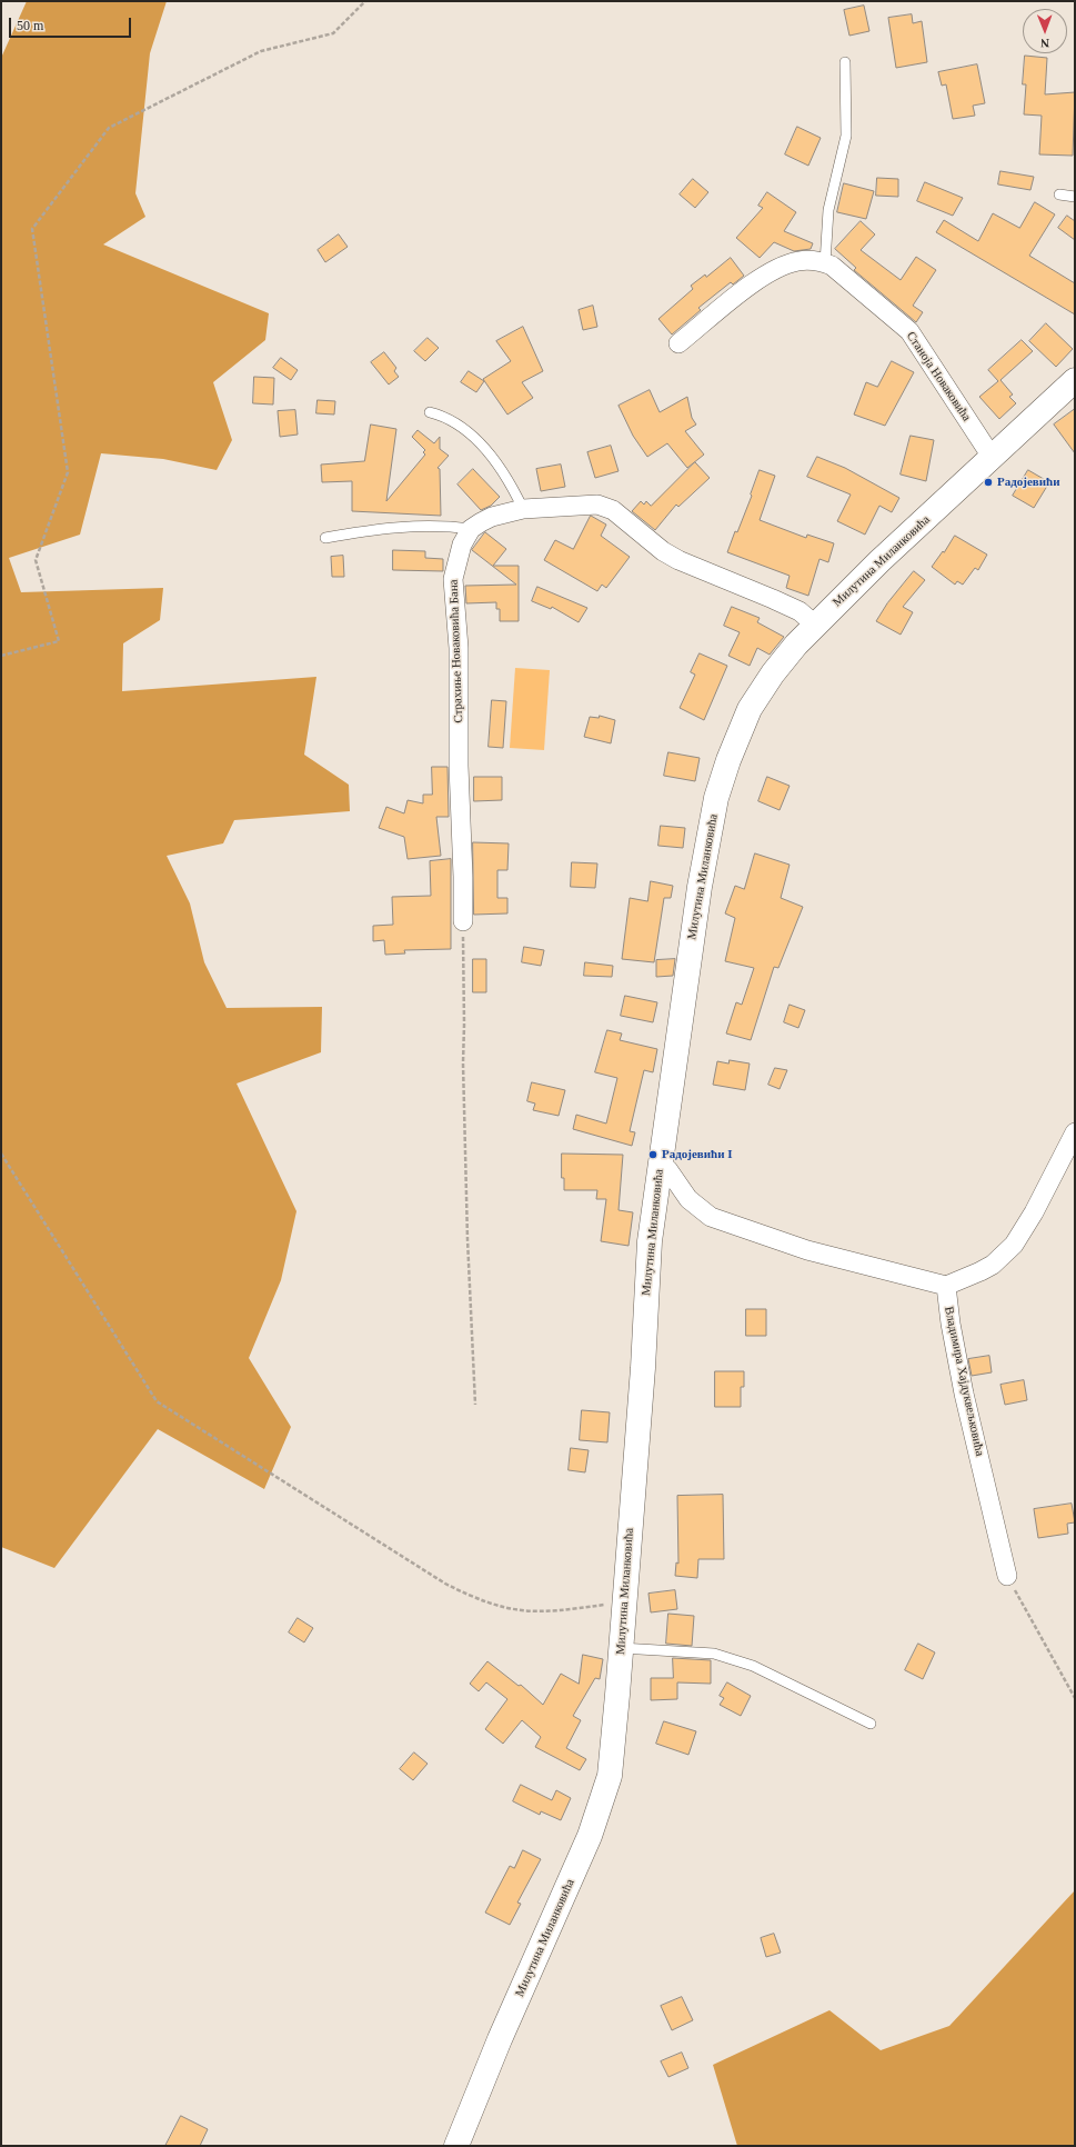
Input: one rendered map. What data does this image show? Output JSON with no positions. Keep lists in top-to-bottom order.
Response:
{
  "streets": {
    "main road": ["Милутина Миланковића"],
    "street": ["Станоја Новаковића", "Страхиње Новаковића Бана", "Владимира Хајдуквељковића"]
  },
  "crossings": [
    ["Станоја Новаковића", "Милутина Миланковића"]
  ],
  "places": ["Радојевићи", "Радојевићи I"],
  "scale_bar": "50 m",
  "north": "bottom"
}
